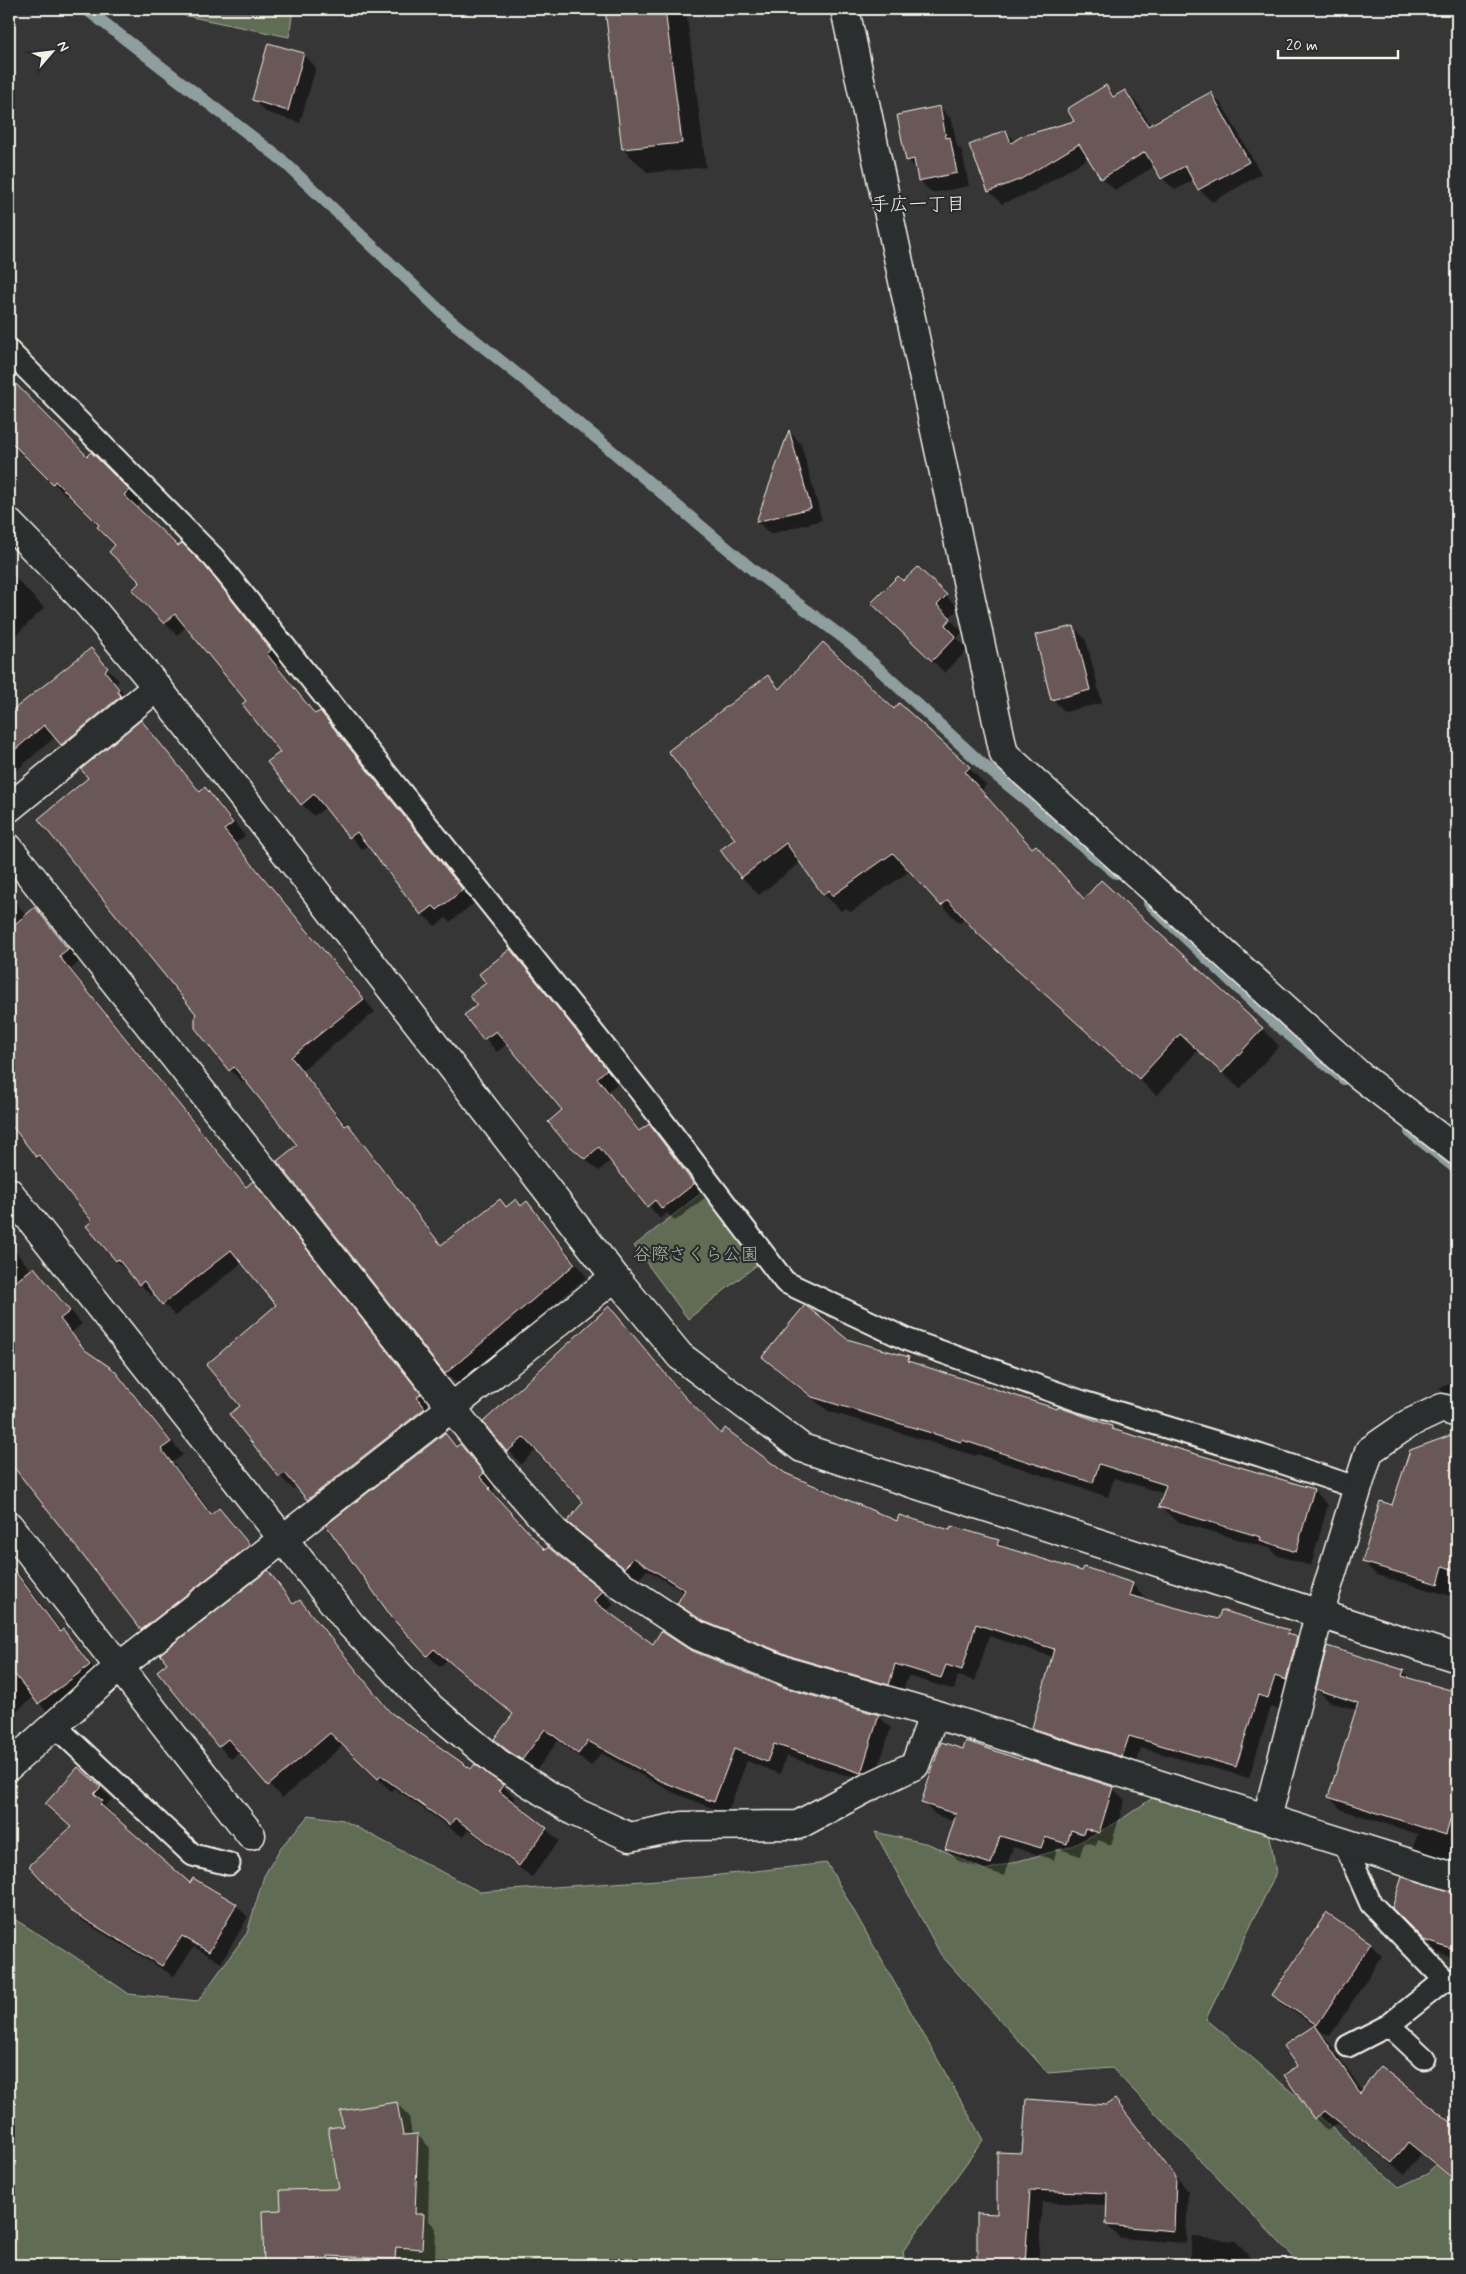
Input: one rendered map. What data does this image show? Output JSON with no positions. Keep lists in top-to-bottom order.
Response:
{
  "districts": ["手広一丁目"],
  "parks": ["谷際さくら公園"],
  "scale_bar": "20 m",
  "north": "top right"
}
